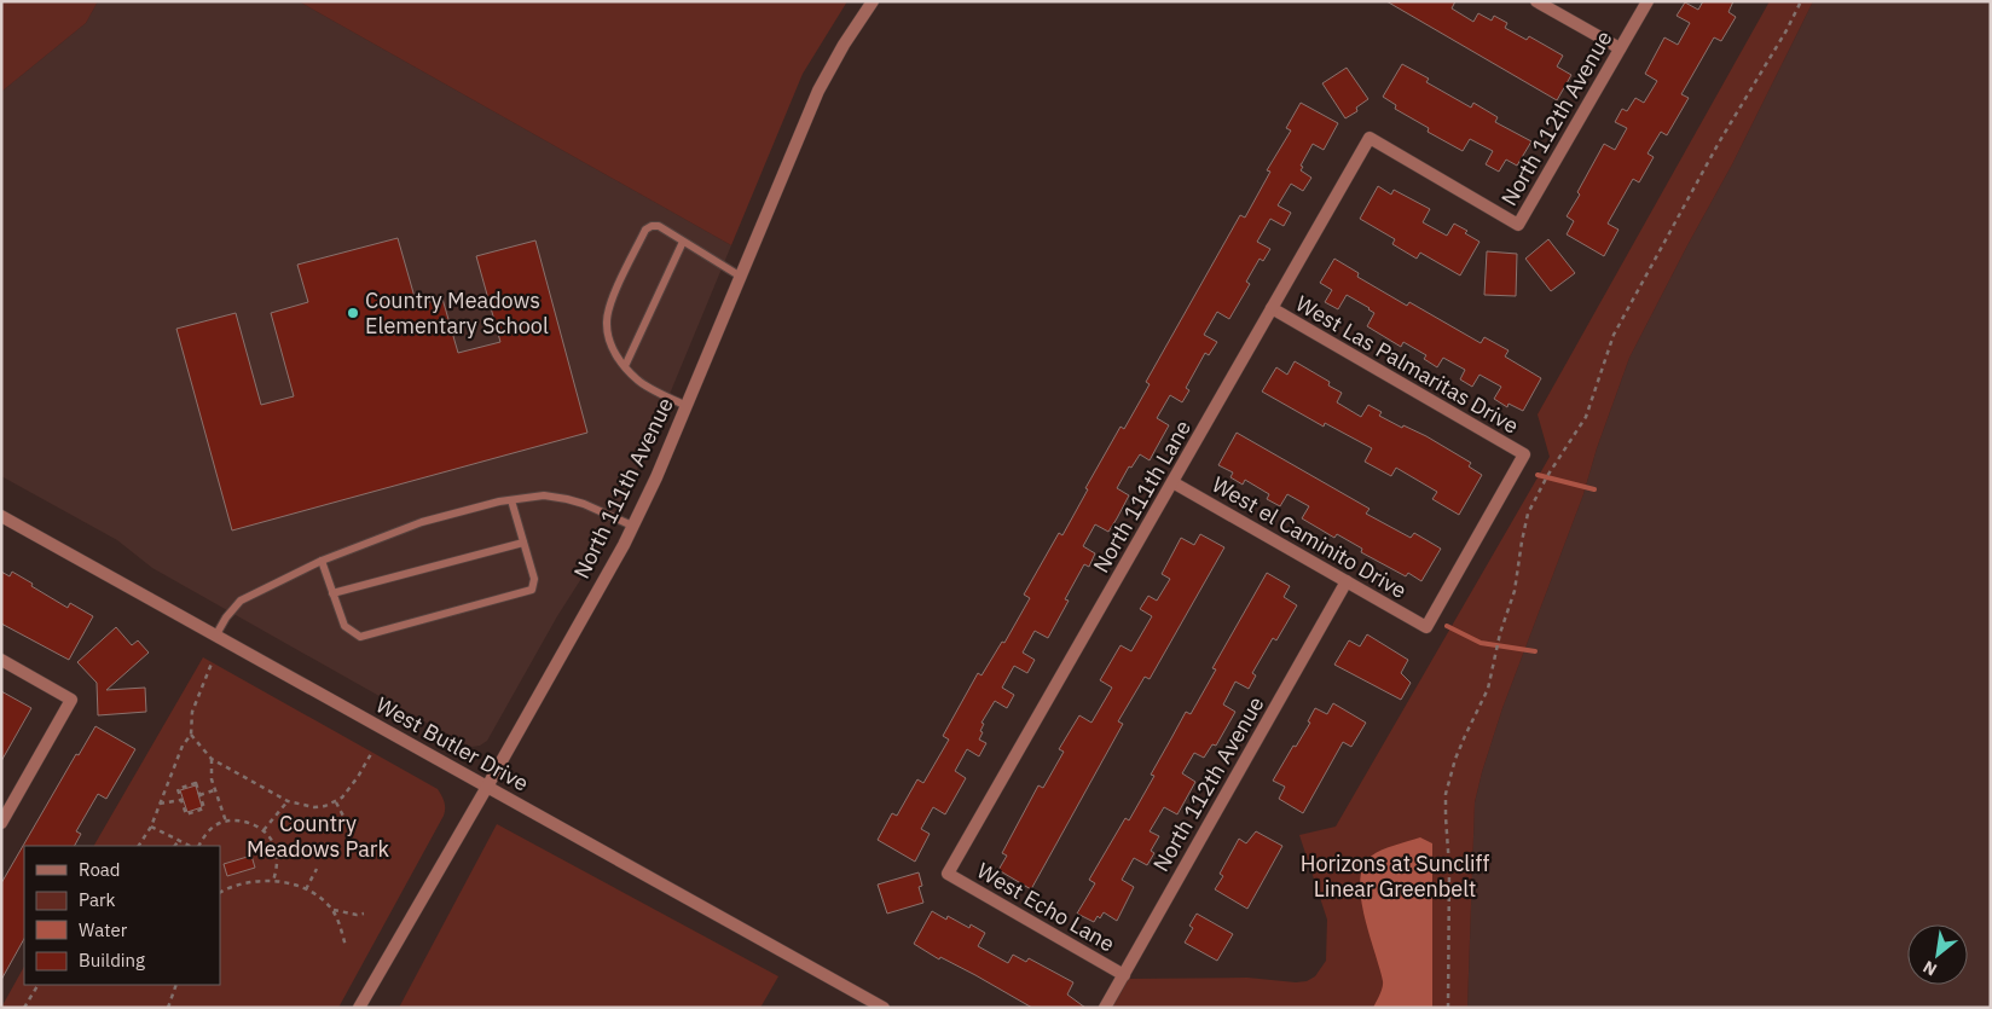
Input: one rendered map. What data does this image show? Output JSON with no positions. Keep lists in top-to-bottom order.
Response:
{
  "streets": {
    "street": [
      "North 112th Avenue",
      "West Las Palmaritas Drive",
      "North 111th Avenue",
      "North 111th Lane",
      "West el Caminito Drive",
      "West Butler Drive",
      "West Echo Lane"
    ]
  },
  "crossings": [
    ["North 112th Avenue", "North 111th Lane"],
    ["North 112th Avenue", "West el Caminito Drive"],
    ["North 112th Avenue", "West Echo Lane"],
    ["West Las Palmaritas Drive", "North 111th Lane"],
    ["West Las Palmaritas Drive", "West el Caminito Drive"],
    ["North 111th Avenue", "West Butler Drive"],
    ["North 111th Lane", "West el Caminito Drive"],
    ["North 111th Lane", "West Echo Lane"]
  ],
  "parks": ["Country Meadows Park", "Horizons at Suncliff Linear Greenbelt"],
  "places": ["Country Meadows Elementary School"],
  "legend": [
    "Road",
    "Park",
    "Water",
    "Building"
  ],
  "north": "bottom left"
}
